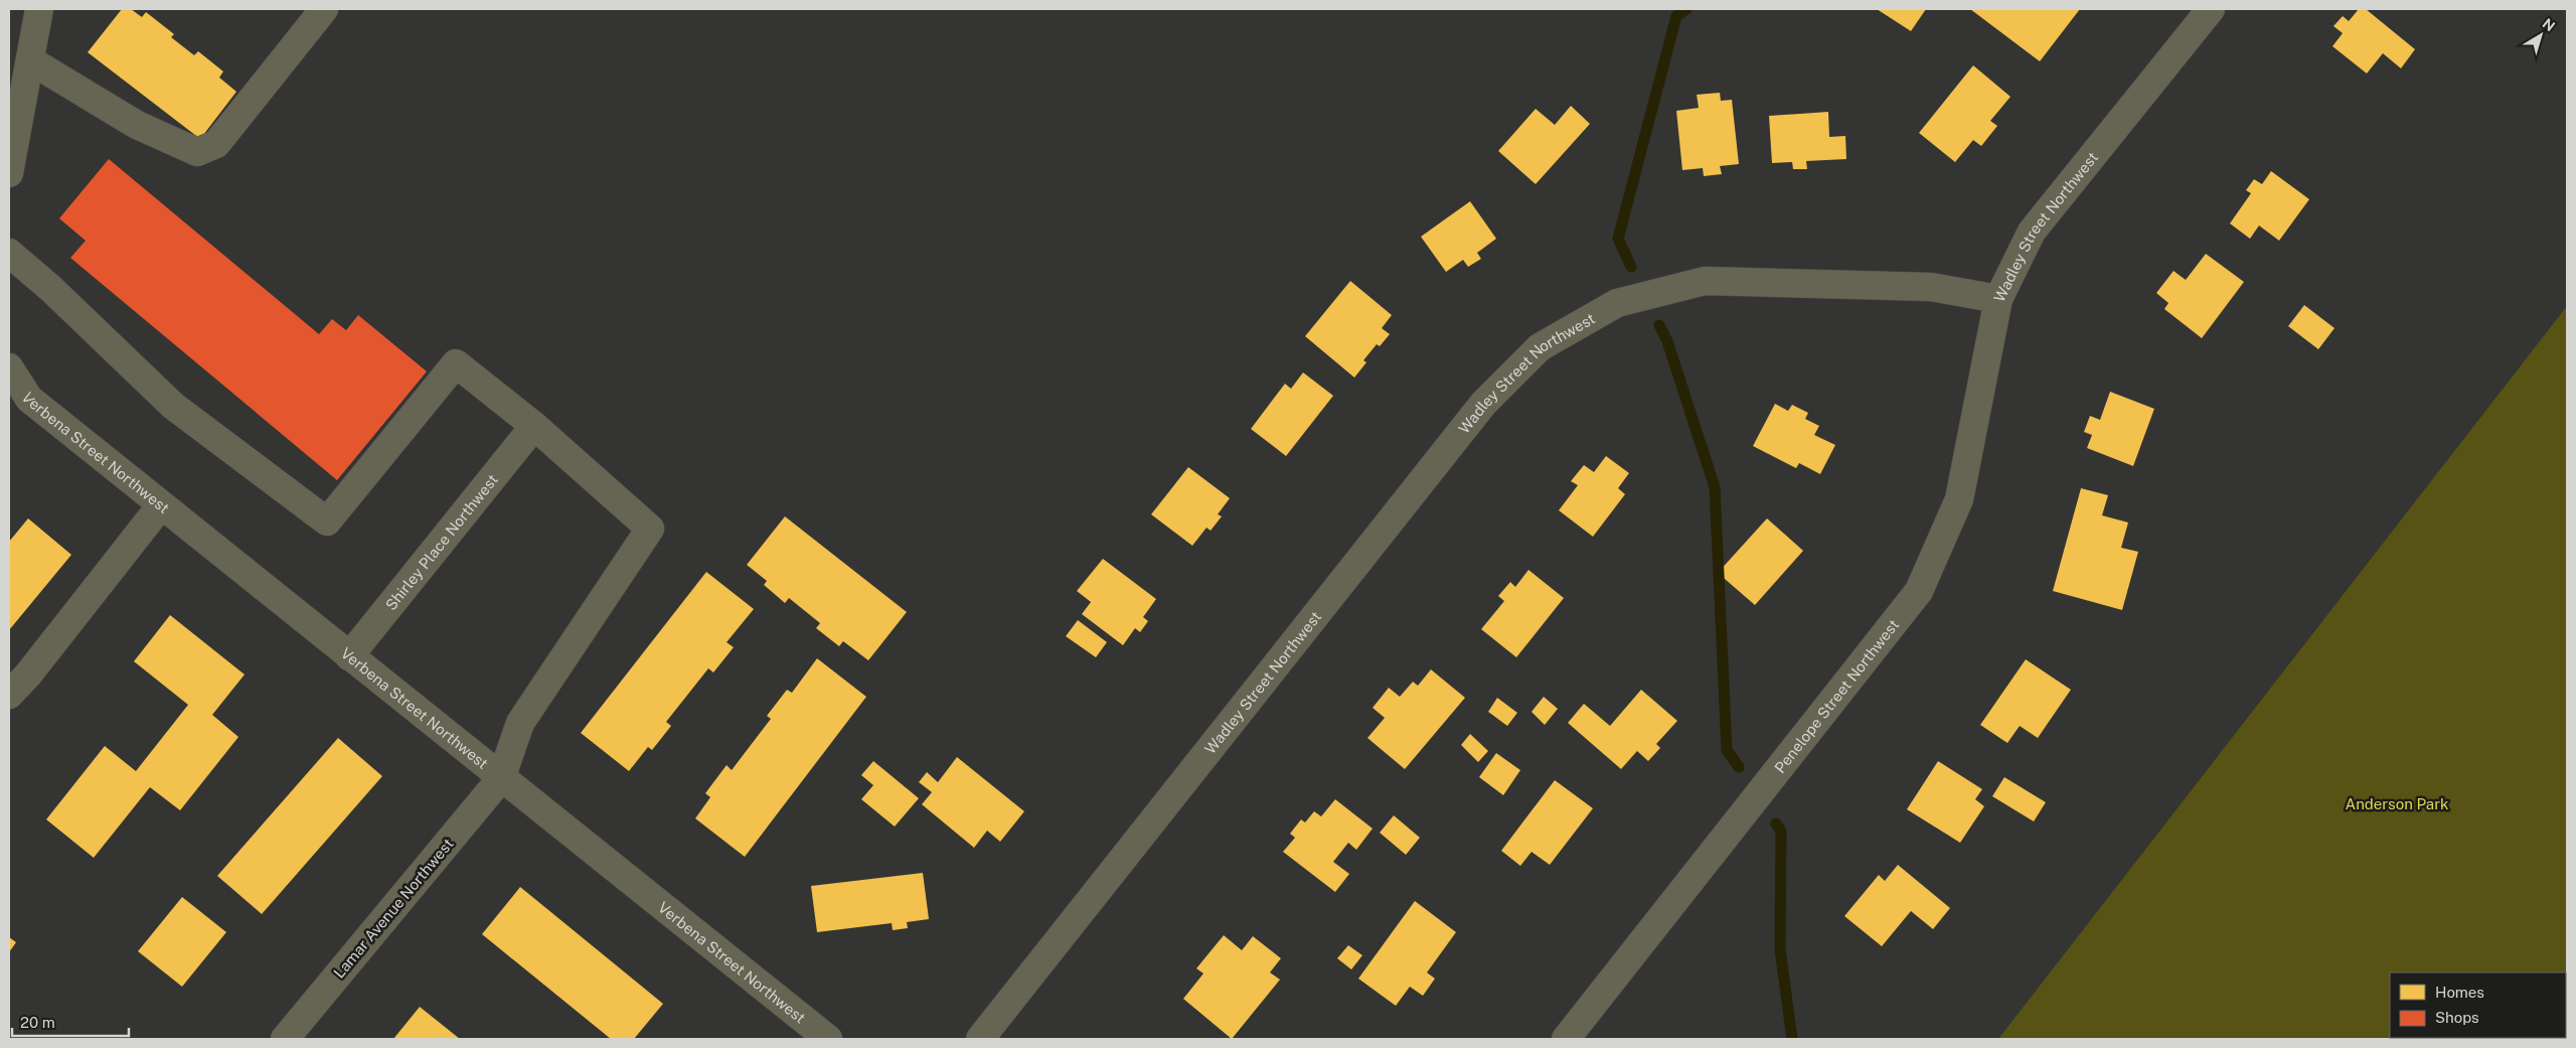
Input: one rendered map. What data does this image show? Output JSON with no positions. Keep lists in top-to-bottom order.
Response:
{
  "streets": {
    "street": [
      "Wadley Street Northwest",
      "Verbena Street Northwest",
      "Shirley Place Northwest",
      "Penelope Street Northwest",
      "Lamar Avenue Northwest"
    ]
  },
  "crossings": [
    ["Wadley Street Northwest", "Penelope Street Northwest"],
    ["Verbena Street Northwest", "Shirley Place Northwest"],
    ["Verbena Street Northwest", "Lamar Avenue Northwest"]
  ],
  "parks": ["Anderson Park"],
  "legend": ["Homes", "Shops"],
  "scale_bar": "20 m",
  "north": "top right"
}
